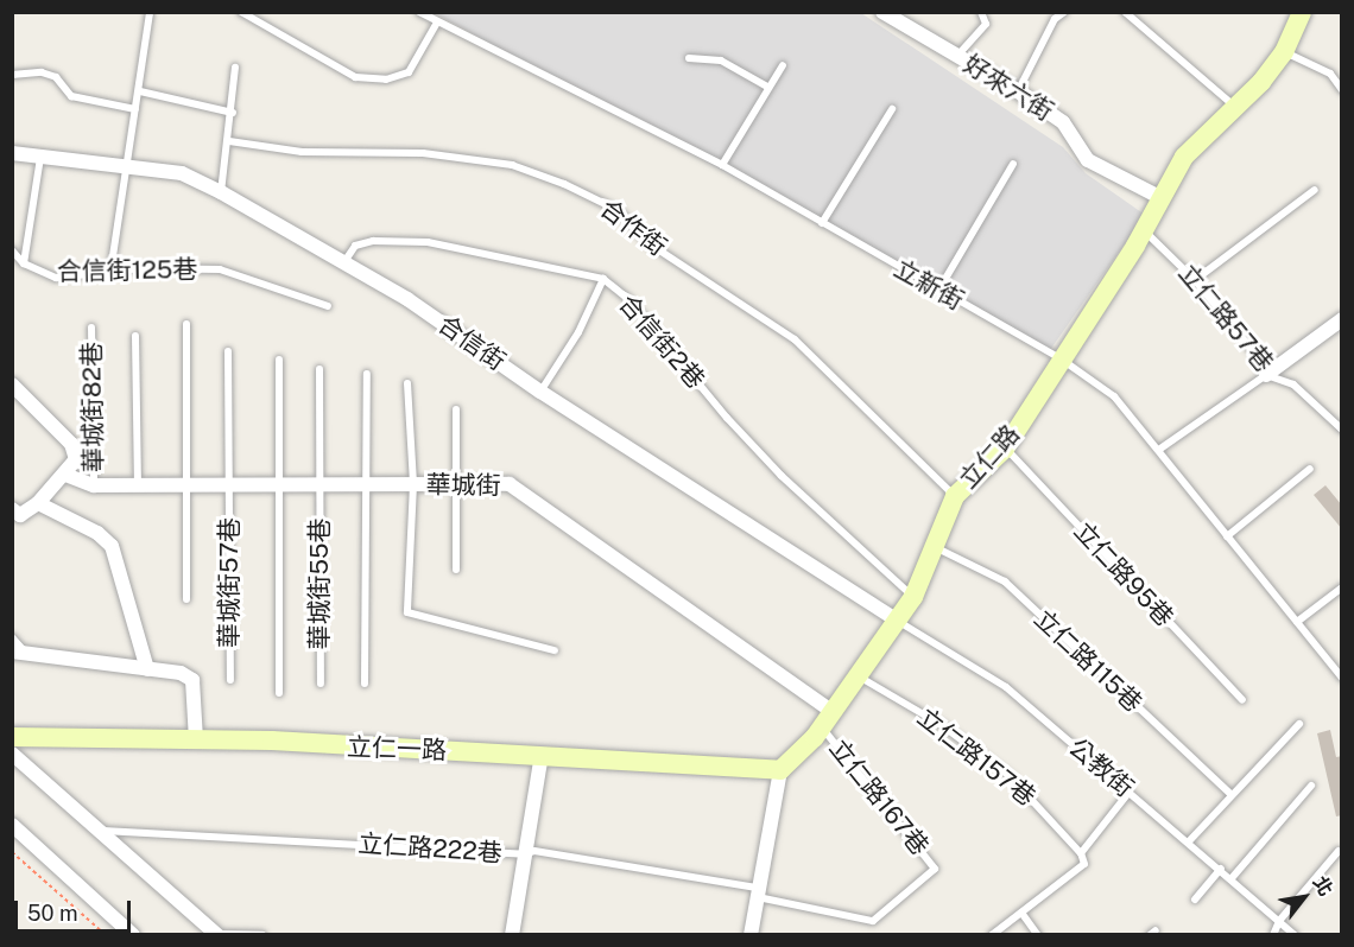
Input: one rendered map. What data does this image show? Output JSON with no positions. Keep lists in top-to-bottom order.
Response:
{
  "streets": {
    "street": [
      "好來六街",
      "合信街",
      "立仁路",
      "華城街",
      "立仁一路"
    ],
    "lane": [
      "合作街",
      "合信街125巷",
      "立新街",
      "立仁路57巷",
      "合信街2巷",
      "華城街82巷",
      "立仁路95巷",
      "華城街57巷",
      "華城街55巷",
      "立仁路115巷",
      "立仁路157巷",
      "公教街",
      "立仁路167巷",
      "立仁路222巷"
    ]
  },
  "crossings": [
    ["好來六街", "立仁路"],
    ["合作街", "立仁路"],
    ["立新街", "立仁路"],
    ["立仁路57巷", "立仁路"],
    ["合信街2巷", "合信街"],
    ["合信街2巷", "立仁路"],
    ["合信街", "立仁路"],
    ["合信街", "公教街"],
    ["華城街82巷", "華城街"],
    ["立仁路", "華城街"],
    ["立仁路", "立仁路95巷"],
    ["立仁路", "立仁路115巷"],
    ["立仁路", "立仁一路"],
    ["立仁路", "立仁路157巷"],
    ["立仁路", "公教街"],
    ["立仁路", "立仁路167巷"],
    ["華城街", "華城街57巷"],
    ["華城街", "華城街55巷"],
    ["華城街", "立仁路167巷"],
    ["立仁路167巷", "立仁路222巷"]
  ],
  "scale_bar": "50 m",
  "north": "top right"
}
